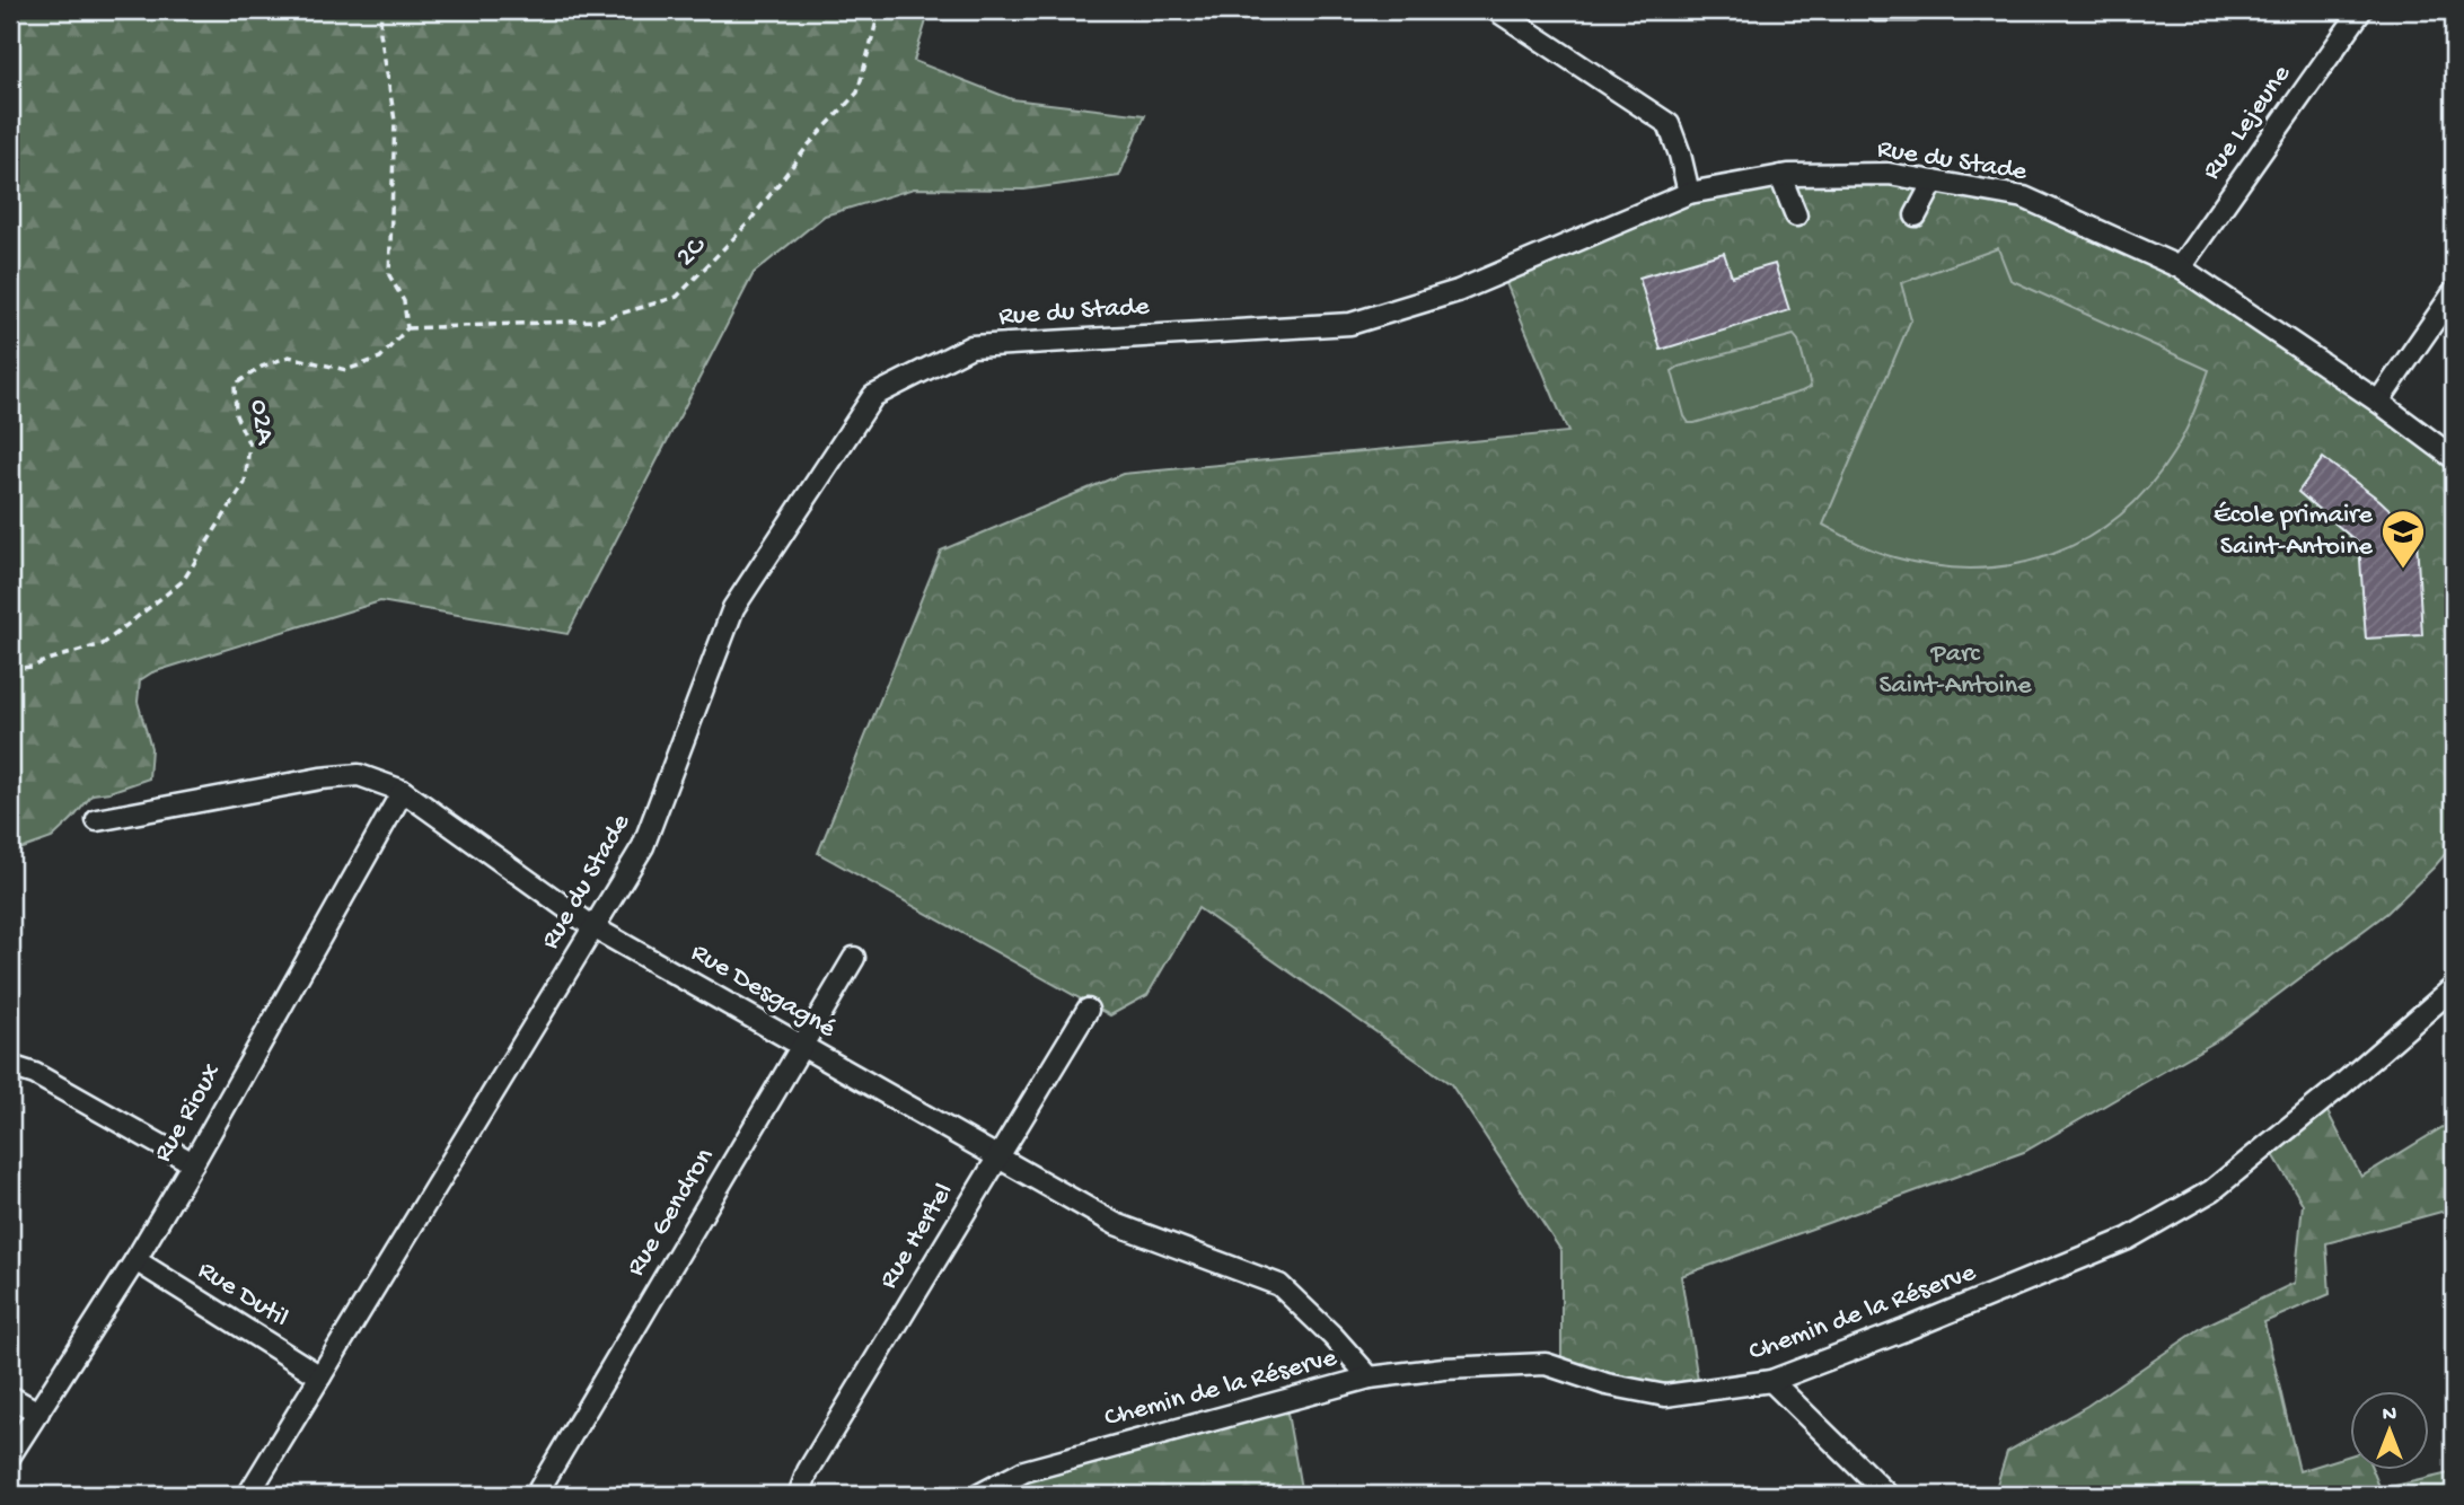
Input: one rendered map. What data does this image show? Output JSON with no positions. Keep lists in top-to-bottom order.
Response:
{
  "streets": {
    "street": [
      "Rue Lejeune",
      "Rue du Stade",
      "Rue Desgagné",
      "Rue Rioux",
      "Rue Gendron",
      "Rue Hertel",
      "Rue Dutil",
      "Chemin de la Réserve"
    ],
    "path": ["2C", "02A"]
  },
  "crossings": [
    ["Rue Lejeune", "Rue du Stade"],
    ["Rue du Stade", "Rue Desgagné"],
    ["Rue du Stade", "Rue Dutil"],
    ["2C", "02A"],
    ["Rue Desgagné", "Rue Rioux"],
    ["Rue Desgagné", "Rue Gendron"],
    ["Rue Desgagné", "Rue Hertel"],
    ["Rue Desgagné", "Chemin de la Réserve"],
    ["Rue Rioux", "Rue Dutil"]
  ],
  "parks": ["Parc Saint-Antoine"],
  "places": {
    "school or university": ["École primaire Saint-Antoine"]
  },
  "north": "top"
}
